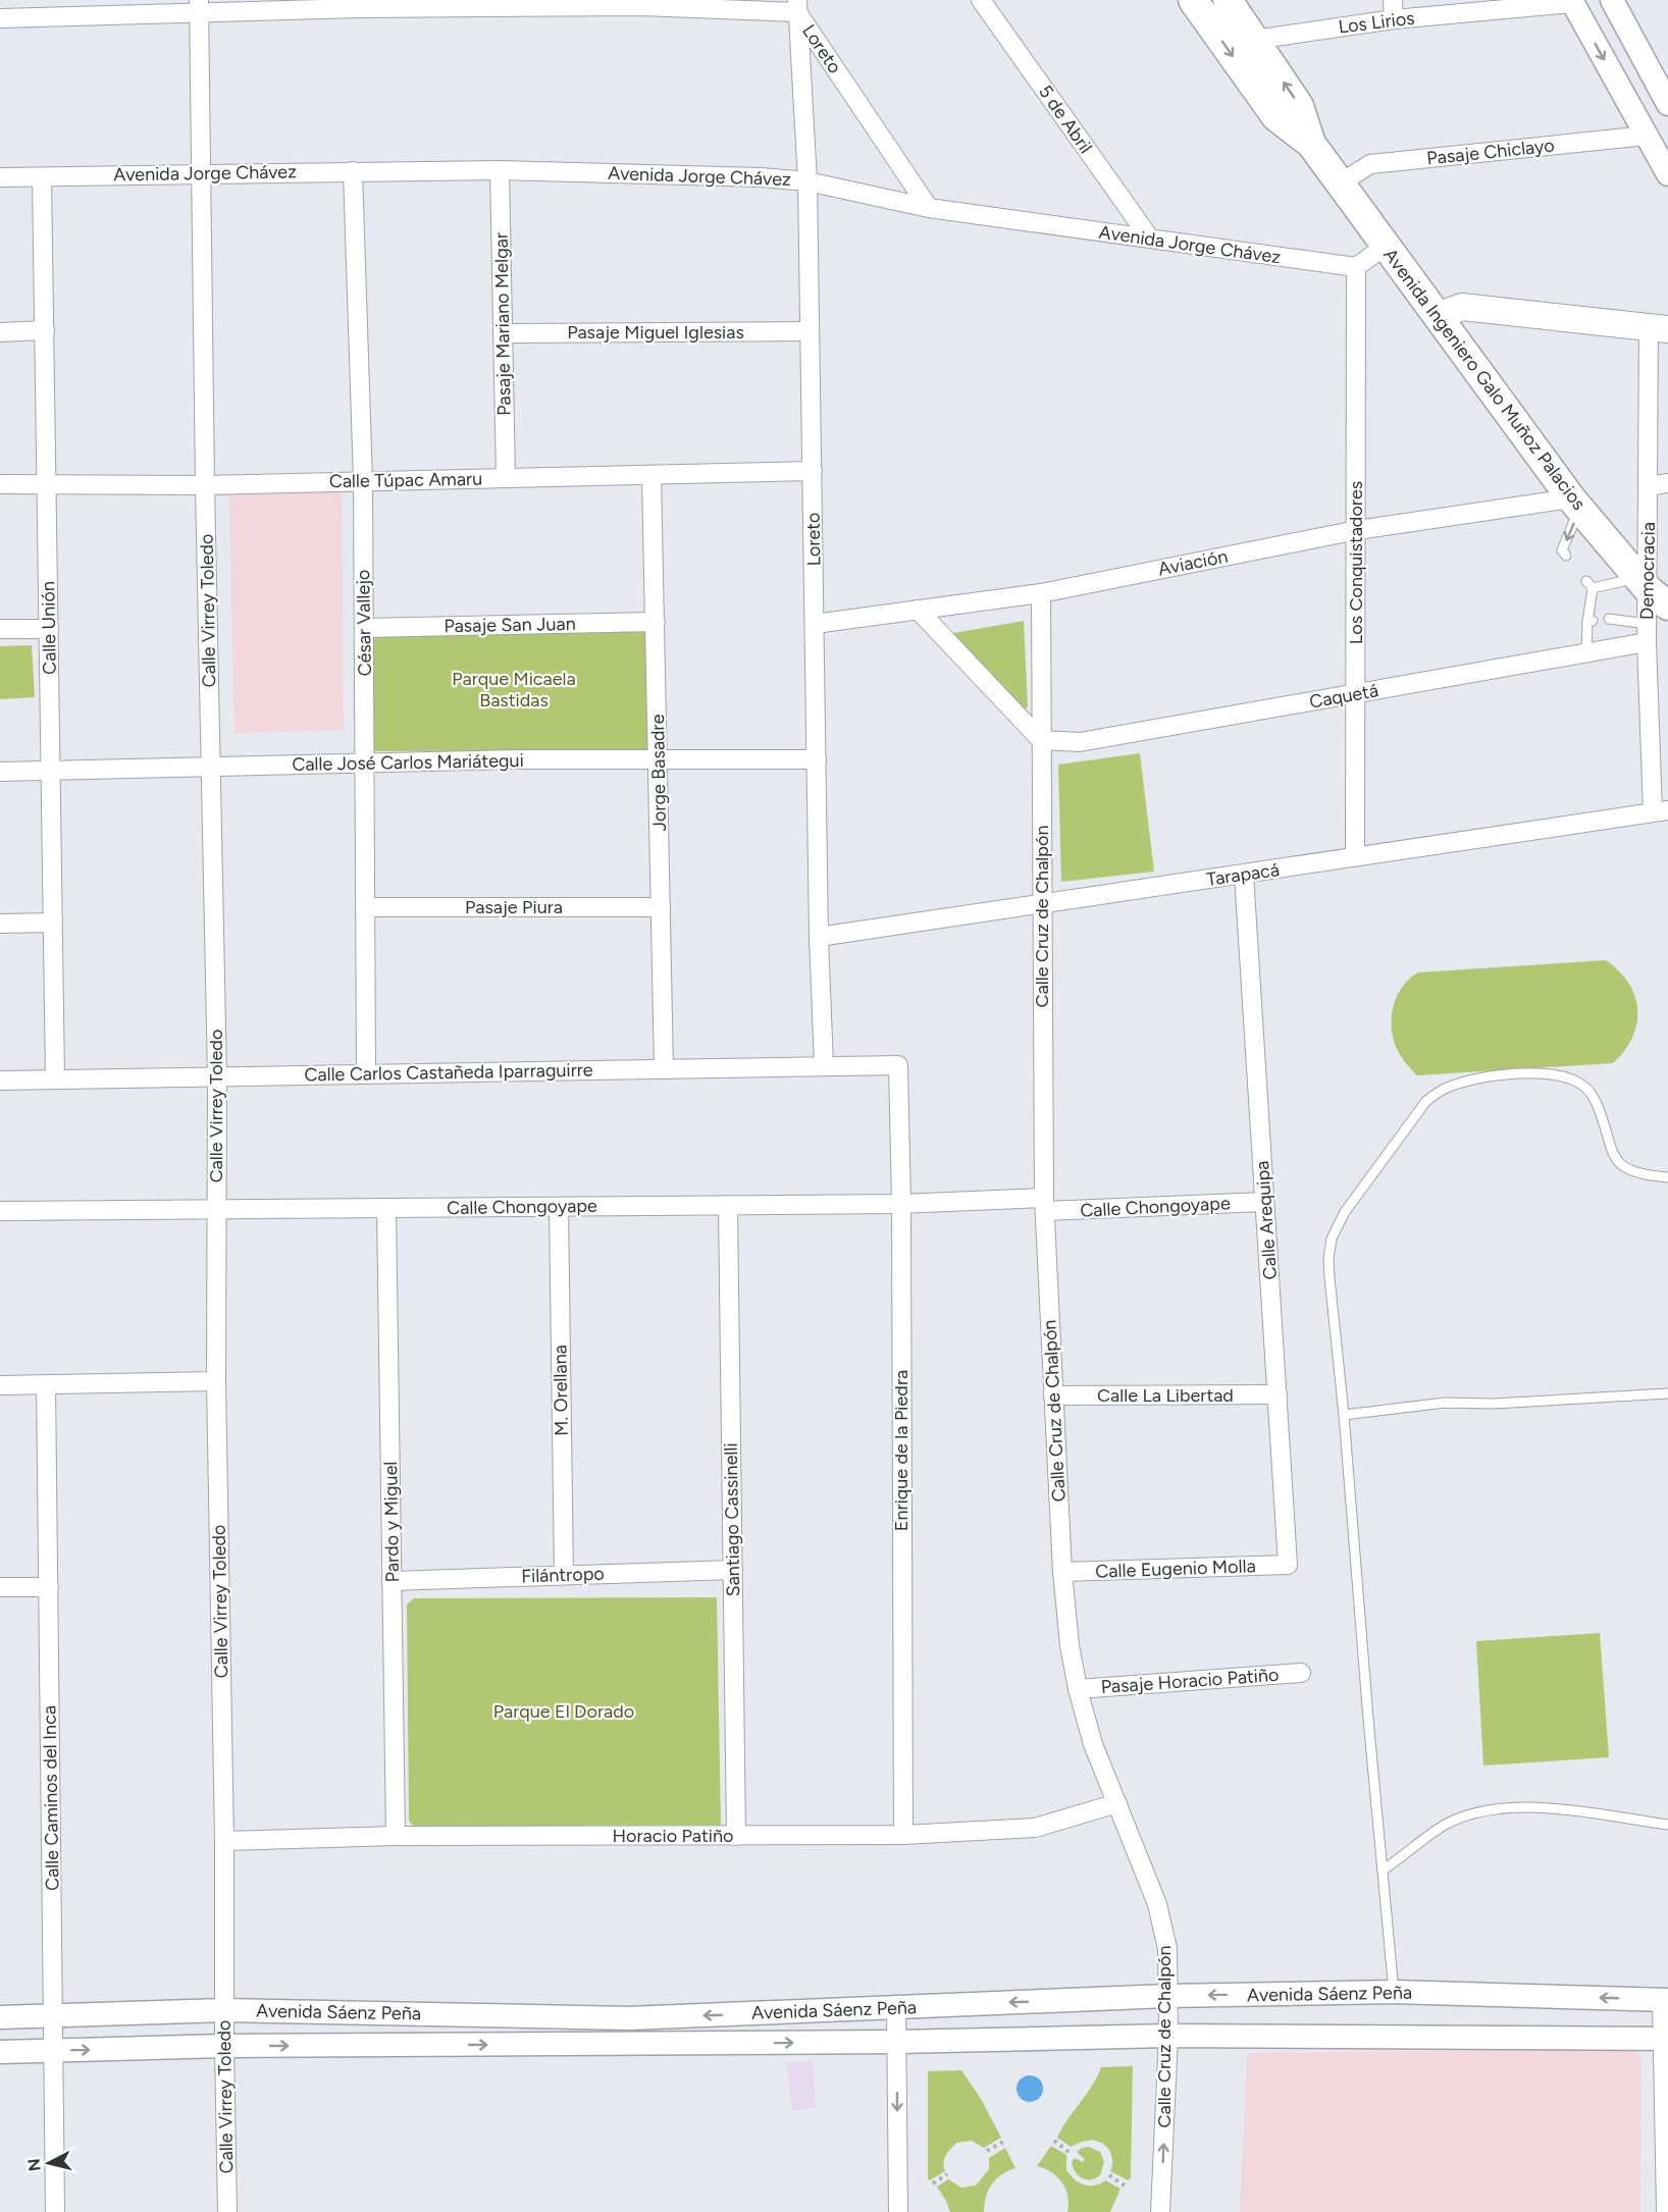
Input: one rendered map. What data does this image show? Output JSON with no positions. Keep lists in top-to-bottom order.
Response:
{
  "streets": {
    "main road": ["Avenida Ingeniero Galo Muñoz Palacios"],
    "street": [
      "Los Lirios",
      "Loreto",
      "5 de Abril",
      "Pasaje Chiclayo",
      "Avenida Jorge Chávez",
      "Pasaje Mariano Melgar",
      "Pasaje Miguel Iglesias",
      "Calle Túpac Amaru",
      "Aviación",
      "Los Conquistadores",
      "Democracia",
      "Calle Virrey Toledo",
      "César Vallejo",
      "Pasaje San Juan",
      "Calle Unión",
      "Caquetá",
      "Calle José Carlos Mariátegui",
      "Jorge Basadre",
      "Tarapacá",
      "Pasaje Piura",
      "Calle Cruz de Chalpón",
      "Calle Carlos Castañeda Iparraguirre",
      "Calle Chongoyape",
      "Calle Arequipa",
      "M. Orellana",
      "Calle La Libertad",
      "Enrique de la Piedra",
      "Santiago Cassinelli",
      "Pardo y Miguel",
      "Calle Eugenio Molla",
      "Filántropo",
      "Pasaje Horacio Patiño",
      "Calle Caminos del Inca",
      "Horacio Patiño",
      "Avenida Sáenz Peña"
    ]
  },
  "crossings": [
    ["Los Lirios", "Avenida Ingeniero Galo Muñoz Palacios"],
    ["Loreto", "Avenida Jorge Chávez"],
    ["Loreto", "Pasaje Miguel Iglesias"],
    ["Loreto", "Calle Túpac Amaru"],
    ["Loreto", "Aviación"],
    ["Loreto", "Calle José Carlos Mariátegui"],
    ["Loreto", "Tarapacá"],
    ["Loreto", "Calle Carlos Castañeda Iparraguirre"],
    ["5 de Abril", "Avenida Jorge Chávez"],
    ["Pasaje Chiclayo", "Avenida Ingeniero Galo Muñoz Palacios"],
    ["Avenida Jorge Chávez", "Pasaje Mariano Melgar"],
    ["Avenida Jorge Chávez", "Los Conquistadores"],
    ["Avenida Jorge Chávez", "Calle Virrey Toledo"],
    ["Avenida Jorge Chávez", "César Vallejo"],
    ["Avenida Jorge Chávez", "Calle Unión"],
    ["Pasaje Mariano Melgar", "Pasaje Miguel Iglesias"],
    ["Pasaje Mariano Melgar", "Calle Túpac Amaru"],
    ["Avenida Ingeniero Galo Muñoz Palacios", "Aviación"],
    ["Avenida Ingeniero Galo Muñoz Palacios", "Democracia"],
    ["Calle Túpac Amaru", "Calle Virrey Toledo"],
    ["Calle Túpac Amaru", "César Vallejo"],
    ["Calle Túpac Amaru", "Calle Unión"],
    ["Calle Túpac Amaru", "Jorge Basadre"],
    ["Aviación", "Los Conquistadores"],
    ["Aviación", "Calle Cruz de Chalpón"],
    ["Los Conquistadores", "Caquetá"],
    ["Los Conquistadores", "Tarapacá"],
    ["Democracia", "Caquetá"],
    ["Democracia", "Tarapacá"],
    ["Calle Virrey Toledo", "Calle José Carlos Mariátegui"],
    ["Calle Virrey Toledo", "Calle Carlos Castañeda Iparraguirre"],
    ["Calle Virrey Toledo", "Calle Chongoyape"],
    ["Calle Virrey Toledo", "Horacio Patiño"],
    ["Calle Virrey Toledo", "Avenida Sáenz Peña"],
    ["César Vallejo", "Pasaje San Juan"],
    ["César Vallejo", "Calle José Carlos Mariátegui"],
    ["César Vallejo", "Pasaje Piura"],
    ["César Vallejo", "Calle Carlos Castañeda Iparraguirre"],
    ["Pasaje San Juan", "Jorge Basadre"],
    ["Calle Unión", "Calle José Carlos Mariátegui"],
    ["Calle Unión", "Calle Carlos Castañeda Iparraguirre"],
    ["Caquetá", "Calle Cruz de Chalpón"],
    ["Calle José Carlos Mariátegui", "Jorge Basadre"],
    ["Jorge Basadre", "Pasaje Piura"],
    ["Jorge Basadre", "Calle Carlos Castañeda Iparraguirre"],
    ["Tarapacá", "Calle Cruz de Chalpón"],
    ["Tarapacá", "Calle Arequipa"],
    ["Calle Cruz de Chalpón", "Calle Chongoyape"],
    ["Calle Cruz de Chalpón", "Calle La Libertad"],
    ["Calle Cruz de Chalpón", "Calle Eugenio Molla"],
    ["Calle Cruz de Chalpón", "Pasaje Horacio Patiño"],
    ["Calle Cruz de Chalpón", "Horacio Patiño"],
    ["Calle Cruz de Chalpón", "Avenida Sáenz Peña"],
    ["Calle Carlos Castañeda Iparraguirre", "Enrique de la Piedra"],
    ["Calle Chongoyape", "Calle Arequipa"],
    ["Calle Chongoyape", "M. Orellana"],
    ["Calle Chongoyape", "Enrique de la Piedra"],
    ["Calle Chongoyape", "Santiago Cassinelli"],
    ["Calle Chongoyape", "Pardo y Miguel"],
    ["Calle Arequipa", "Calle La Libertad"],
    ["Calle Arequipa", "Calle Eugenio Molla"],
    ["M. Orellana", "Filántropo"],
    ["Enrique de la Piedra", "Horacio Patiño"],
    ["Santiago Cassinelli", "Filántropo"],
    ["Santiago Cassinelli", "Horacio Patiño"],
    ["Pardo y Miguel", "Filántropo"],
    ["Pardo y Miguel", "Horacio Patiño"],
    ["Calle Caminos del Inca", "Avenida Sáenz Peña"]
  ],
  "parks": ["Parque Micaela Bastidas", "Parque El Dorado"],
  "north": "left"
}
